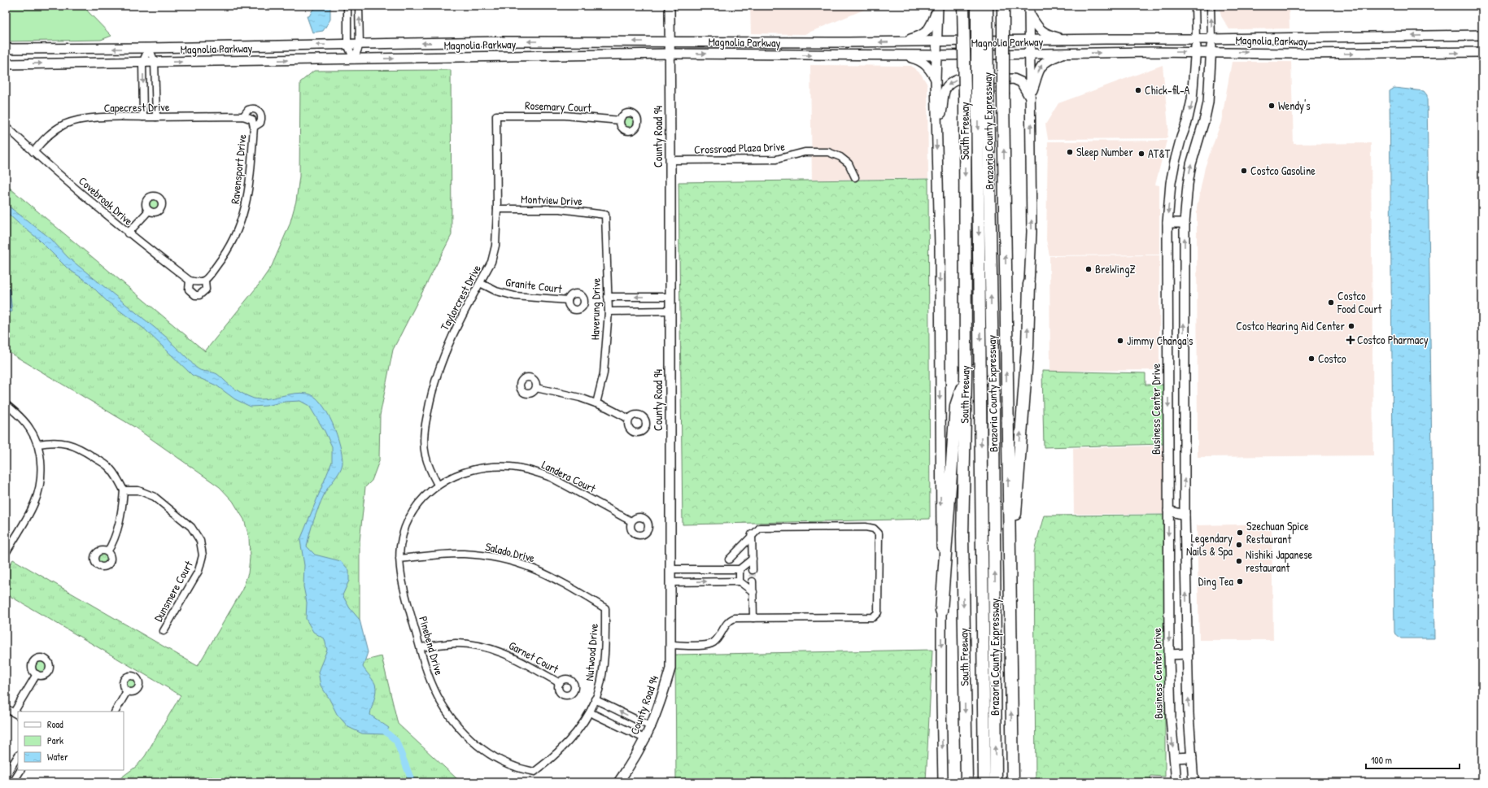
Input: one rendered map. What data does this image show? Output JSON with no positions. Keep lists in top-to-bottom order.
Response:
{
  "streets": {
    "highway": ["South Freeway", "Brazoria County Expressway"],
    "main road": ["Magnolia Parkway", "County Road 94", "Business Center Drive"],
    "street": [
      "Rosemary Court",
      "Capecrest Drive",
      "Crossroad Plaza Drive",
      "Ravensport Drive",
      "Montview Drive",
      "Covebrook Drive",
      "Granite Court",
      "Taylorcrest Drive",
      "Haverung Drive",
      "Landera Court",
      "Salado Drive",
      "Dunsmere Court",
      "Pinebend Drive",
      "Nutwood Drive",
      "Garnet Court"
    ]
  },
  "crossings": [
    ["Magnolia Parkway", "County Road 94"],
    ["Magnolia Parkway", "Business Center Drive"],
    ["Rosemary Court", "Taylorcrest Drive"],
    ["Capecrest Drive", "Ravensport Drive"],
    ["Capecrest Drive", "Covebrook Drive"],
    ["County Road 94", "Crossroad Plaza Drive"],
    ["Ravensport Drive", "Covebrook Drive"],
    ["Montview Drive", "Taylorcrest Drive"],
    ["Montview Drive", "Haverung Drive"],
    ["Granite Court", "Taylorcrest Drive"],
    ["Taylorcrest Drive", "Landera Court"],
    ["Taylorcrest Drive", "Pinebend Drive"],
    ["Landera Court", "Pinebend Drive"],
    ["Salado Drive", "Pinebend Drive"],
    ["Salado Drive", "Nutwood Drive"],
    ["Pinebend Drive", "Nutwood Drive"],
    ["Pinebend Drive", "Garnet Court"]
  ],
  "places": {
    "other": [
      "Chick-fil-A",
      "Wendy's",
      "Sleep Number",
      "AT&T",
      "Costco Gasoline",
      "BreWingZ",
      "Costco Food Court",
      "Costco Hearing Aid Center",
      "Jimmy Changa's",
      "Costco",
      "Szechuan Spice Restaurant",
      "Legendary Nails & Spa",
      "Nishiki Japanese restaurant",
      "Ding Tea"
    ],
    "health": ["Costco Pharmacy"]
  },
  "legend": ["Road", "Park", "Water"],
  "scale_bar": "100 m"
}
